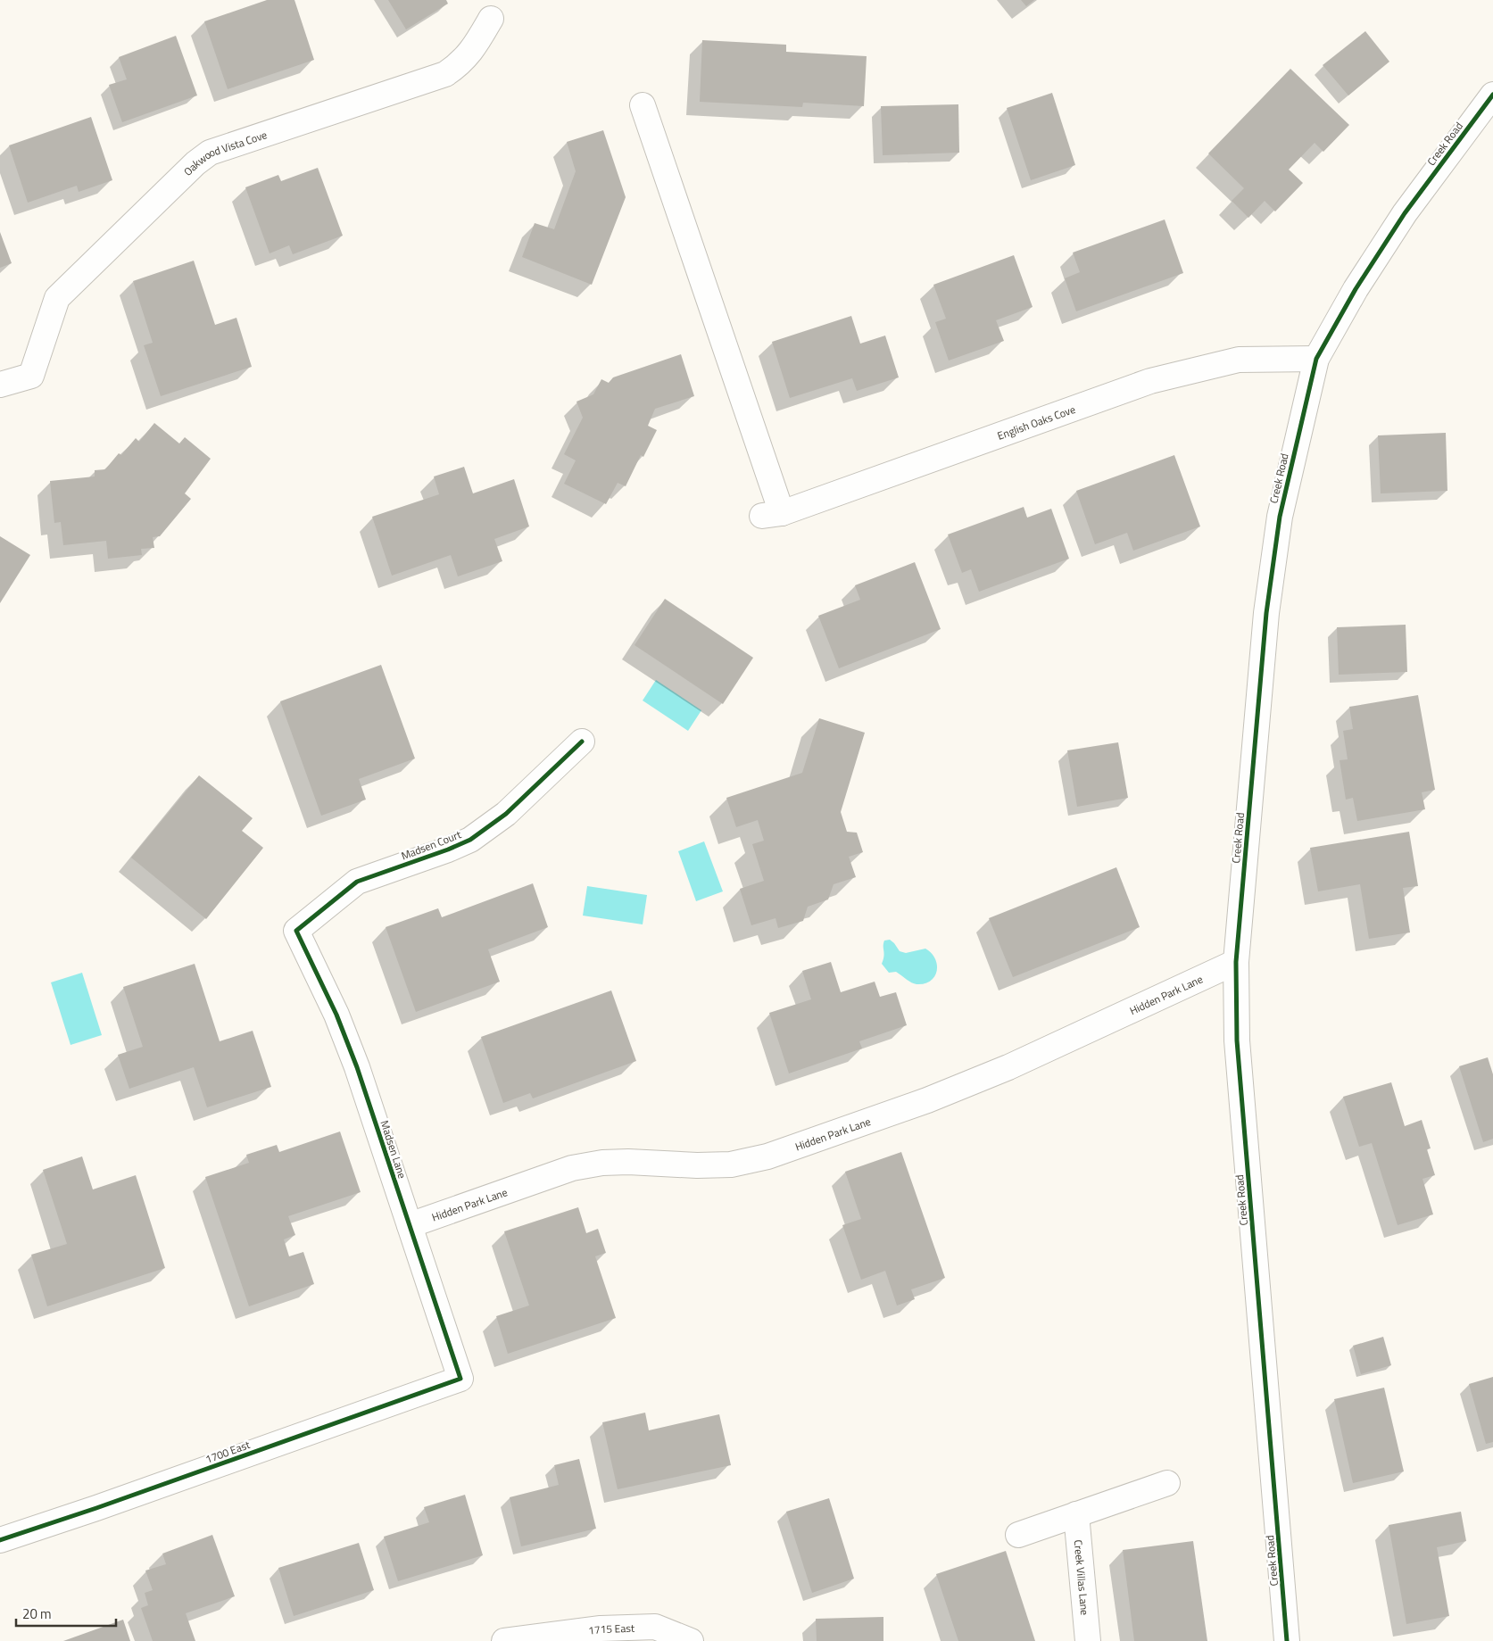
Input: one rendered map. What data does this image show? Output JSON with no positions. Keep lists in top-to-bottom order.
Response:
{
  "streets": {
    "street": [
      "Creek Road",
      "Oakwood Vista Cove",
      "English Oaks Cove",
      "Madsen Court",
      "Hidden Park Lane",
      "Madsen Lane",
      "1700 East",
      "Creek Villas Lane",
      "1715 East"
    ]
  },
  "crossings": [
    ["Creek Road", "English Oaks Cove"],
    ["Creek Road", "Hidden Park Lane"],
    ["Madsen Court", "Madsen Lane"],
    ["Hidden Park Lane", "Madsen Lane"],
    ["Madsen Lane", "1700 East"]
  ],
  "scale_bar": "20 m"
}
